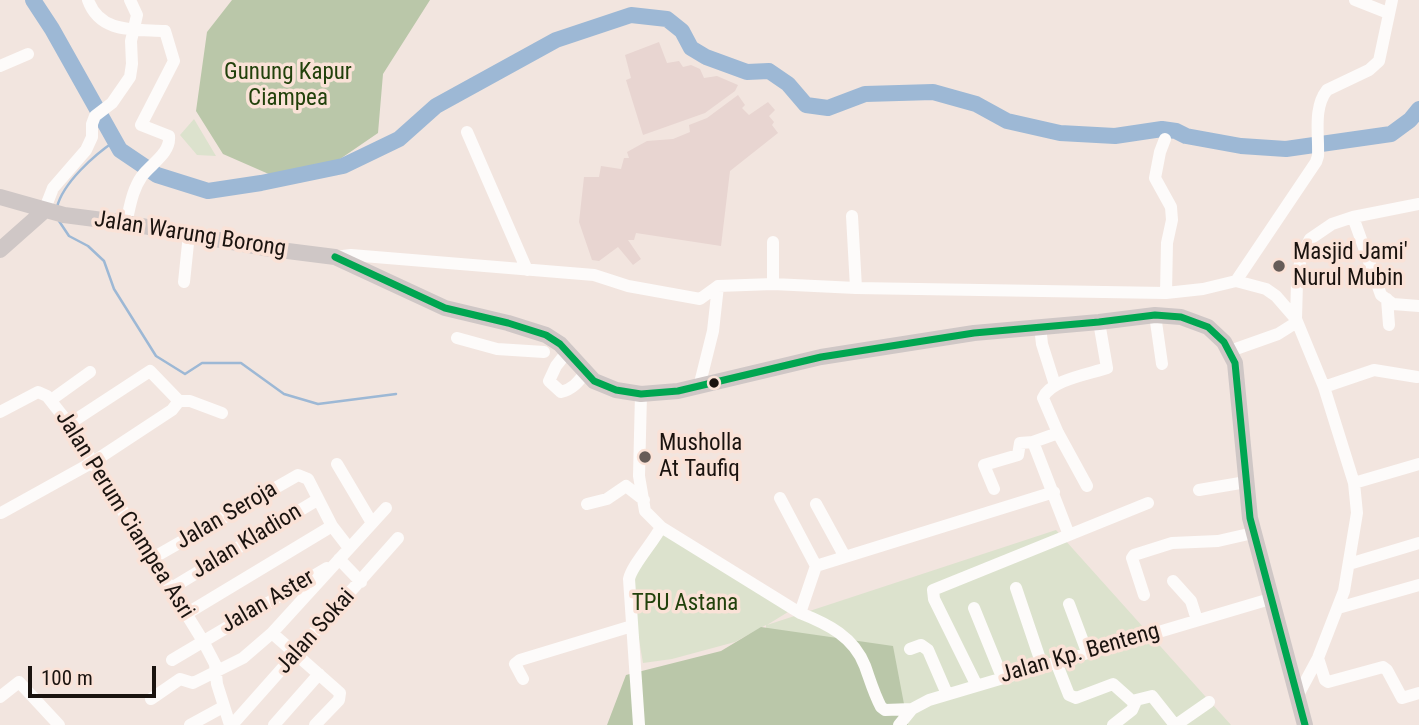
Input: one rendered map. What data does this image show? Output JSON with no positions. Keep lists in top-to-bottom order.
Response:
{
  "streets": {
    "main road": ["Jalan Warung Borong"],
    "street": [
      "Jalan Perum Ciampea Asri",
      "Jalan Seroja",
      "Jalan Kladion",
      "Jalan Aster",
      "Jalan Sokai",
      "Jalan Kp. Benteng"
    ]
  },
  "crossings": [
    ["Jalan Perum Ciampea Asri", "Jalan Seroja"],
    ["Jalan Perum Ciampea Asri", "Jalan Kladion"],
    ["Jalan Perum Ciampea Asri", "Jalan Aster"],
    ["Jalan Perum Ciampea Asri", "Jalan Sokai"],
    ["Jalan Seroja", "Jalan Kladion"]
  ],
  "parks": ["Gunung Kapur Ciampea", "TPU Astana"],
  "places": ["Masjid Jami' Nurul Mubin", "Musholla At Taufiq"],
  "scale_bar": "100 m"
}
